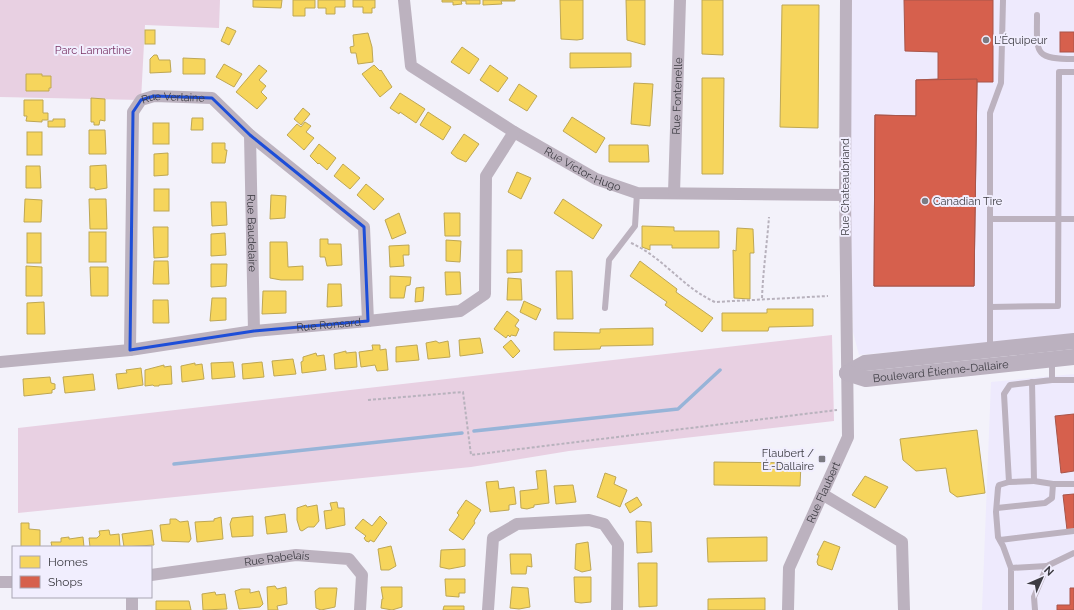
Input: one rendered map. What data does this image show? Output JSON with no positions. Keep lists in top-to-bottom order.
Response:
{
  "streets": {
    "street": [
      "Rue Fontenelle",
      "Rue Verlaine",
      "Rue Victor-Hugo",
      "Rue Chateaubriand",
      "Rue Baudelaire",
      "Rue Ronsard",
      "Boulevard Étienne-Dallaire",
      "Rue Flaubert",
      "Rue Rabelais"
    ]
  },
  "crossings": [
    ["Rue Fontenelle", "Rue Victor-Hugo"],
    ["Rue Verlaine", "Rue Baudelaire"],
    ["Rue Verlaine", "Rue Ronsard"],
    ["Rue Victor-Hugo", "Rue Chateaubriand"],
    ["Rue Victor-Hugo", "Rue Ronsard"],
    ["Rue Chateaubriand", "Boulevard Étienne-Dallaire"],
    ["Rue Chateaubriand", "Rue Flaubert"],
    ["Rue Baudelaire", "Rue Ronsard"],
    ["Boulevard Étienne-Dallaire", "Rue Flaubert"]
  ],
  "parks": ["Parc Lamartine"],
  "places": {
    "other": ["L'Équipeur", "Canadian Tire"],
    "transit": ["Flaubert / É.-Dallaire"]
  },
  "legend": ["Homes", "Shops"],
  "north": "top right"
}
